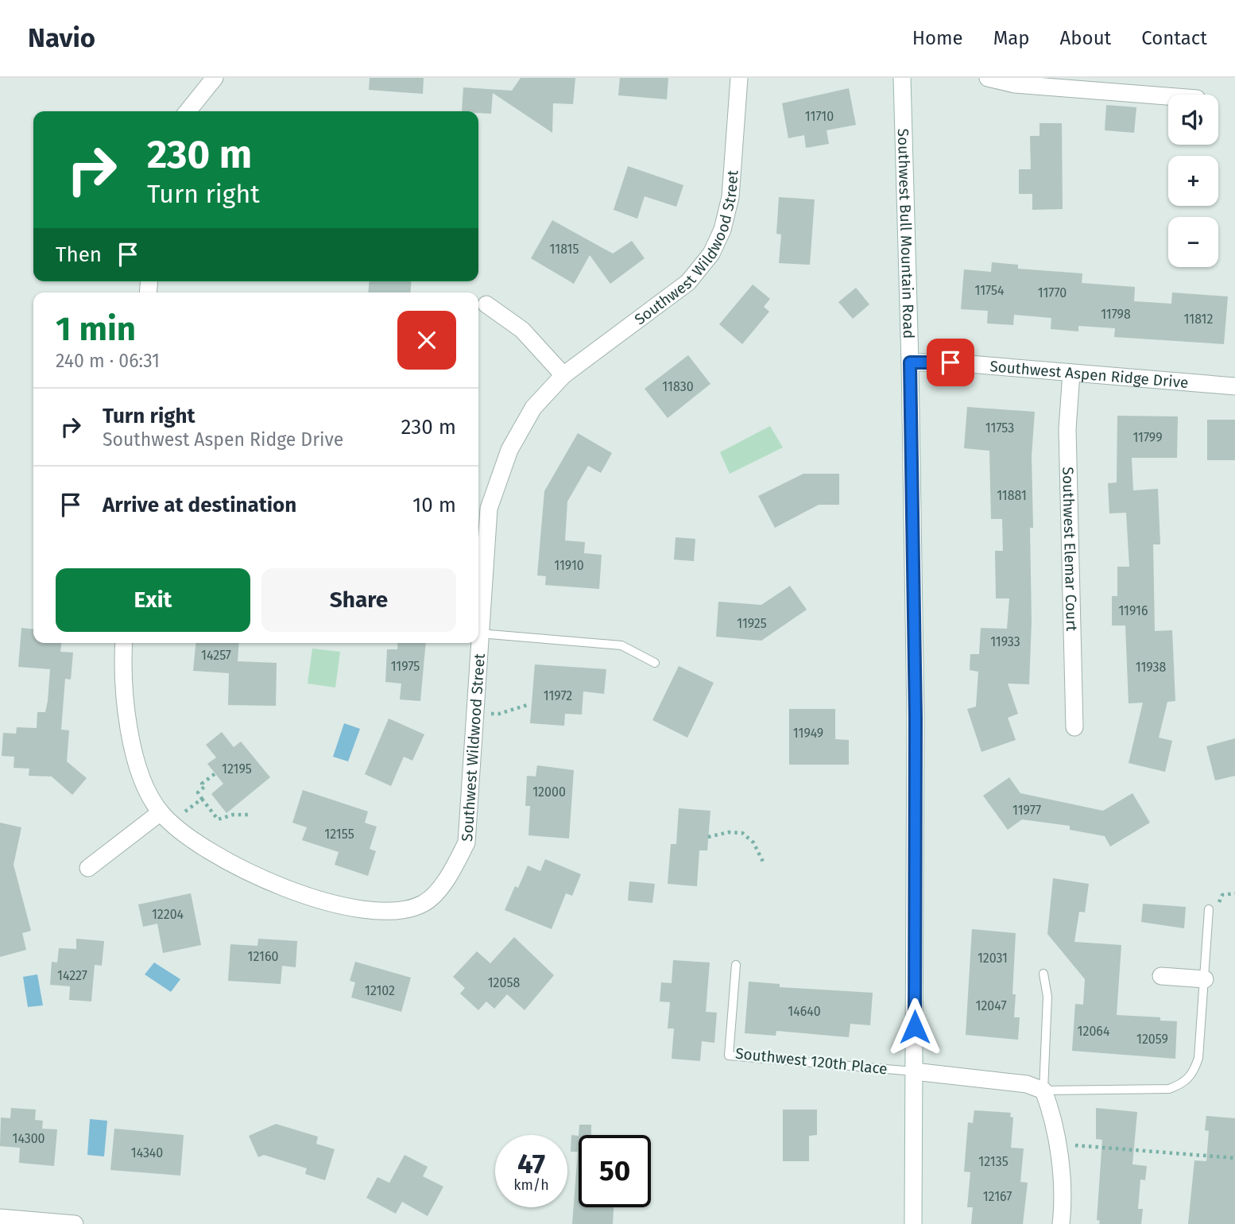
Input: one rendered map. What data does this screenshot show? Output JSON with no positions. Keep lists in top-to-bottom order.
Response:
{
  "streets": {
    "street": [
      "Southwest Bull Mountain Road",
      "Southwest Wildwood Street",
      "Southwest Aspen Ridge Drive",
      "Southwest Elemar Court"
    ],
    "lane": ["Southwest 120th Place"]
  },
  "crossings": [
    ["Southwest Bull Mountain Road", "Southwest Aspen Ridge Drive"],
    ["Southwest Bull Mountain Road", "Southwest 120th Place"],
    ["Southwest Aspen Ridge Drive", "Southwest Elemar Court"]
  ],
  "house_numbers": [
    "11710",
    "11815",
    "11754",
    "11770",
    "11798",
    "11812",
    "11830",
    "11753",
    "11799",
    "11881",
    "11910",
    "11916",
    "11925",
    "11933",
    "14257",
    "11975",
    "11938",
    "11972",
    "11949",
    "12195",
    "12000",
    "11977",
    "12155",
    "12204",
    "12160",
    "12031",
    "14227",
    "12058",
    "12102",
    "12047",
    "14640",
    "12064",
    "12059",
    "14300",
    "14340",
    "12135",
    "12167"
  ],
  "page": {
    "header": "Navio",
    "nav": [
      "Home",
      "Map",
      "About",
      "Contact"
    ],
    "map_buttons": ["+", "−"],
    "turn": ["230 m", "Turn right"],
    "then": "Then",
    "heading": ["1 min", "240 m · 06:31"],
    "list": [
      {
        "name": "Turn right",
        "note": "Southwest Aspen Ridge Drive",
        "value": "230 m"
      },
      {
        "name": "Arrive at destination",
        "value": "10 m"
      }
    ],
    "buttons": ["Exit", "Share"],
    "speed": "47 km/h",
    "limit": "50"
  }
}
